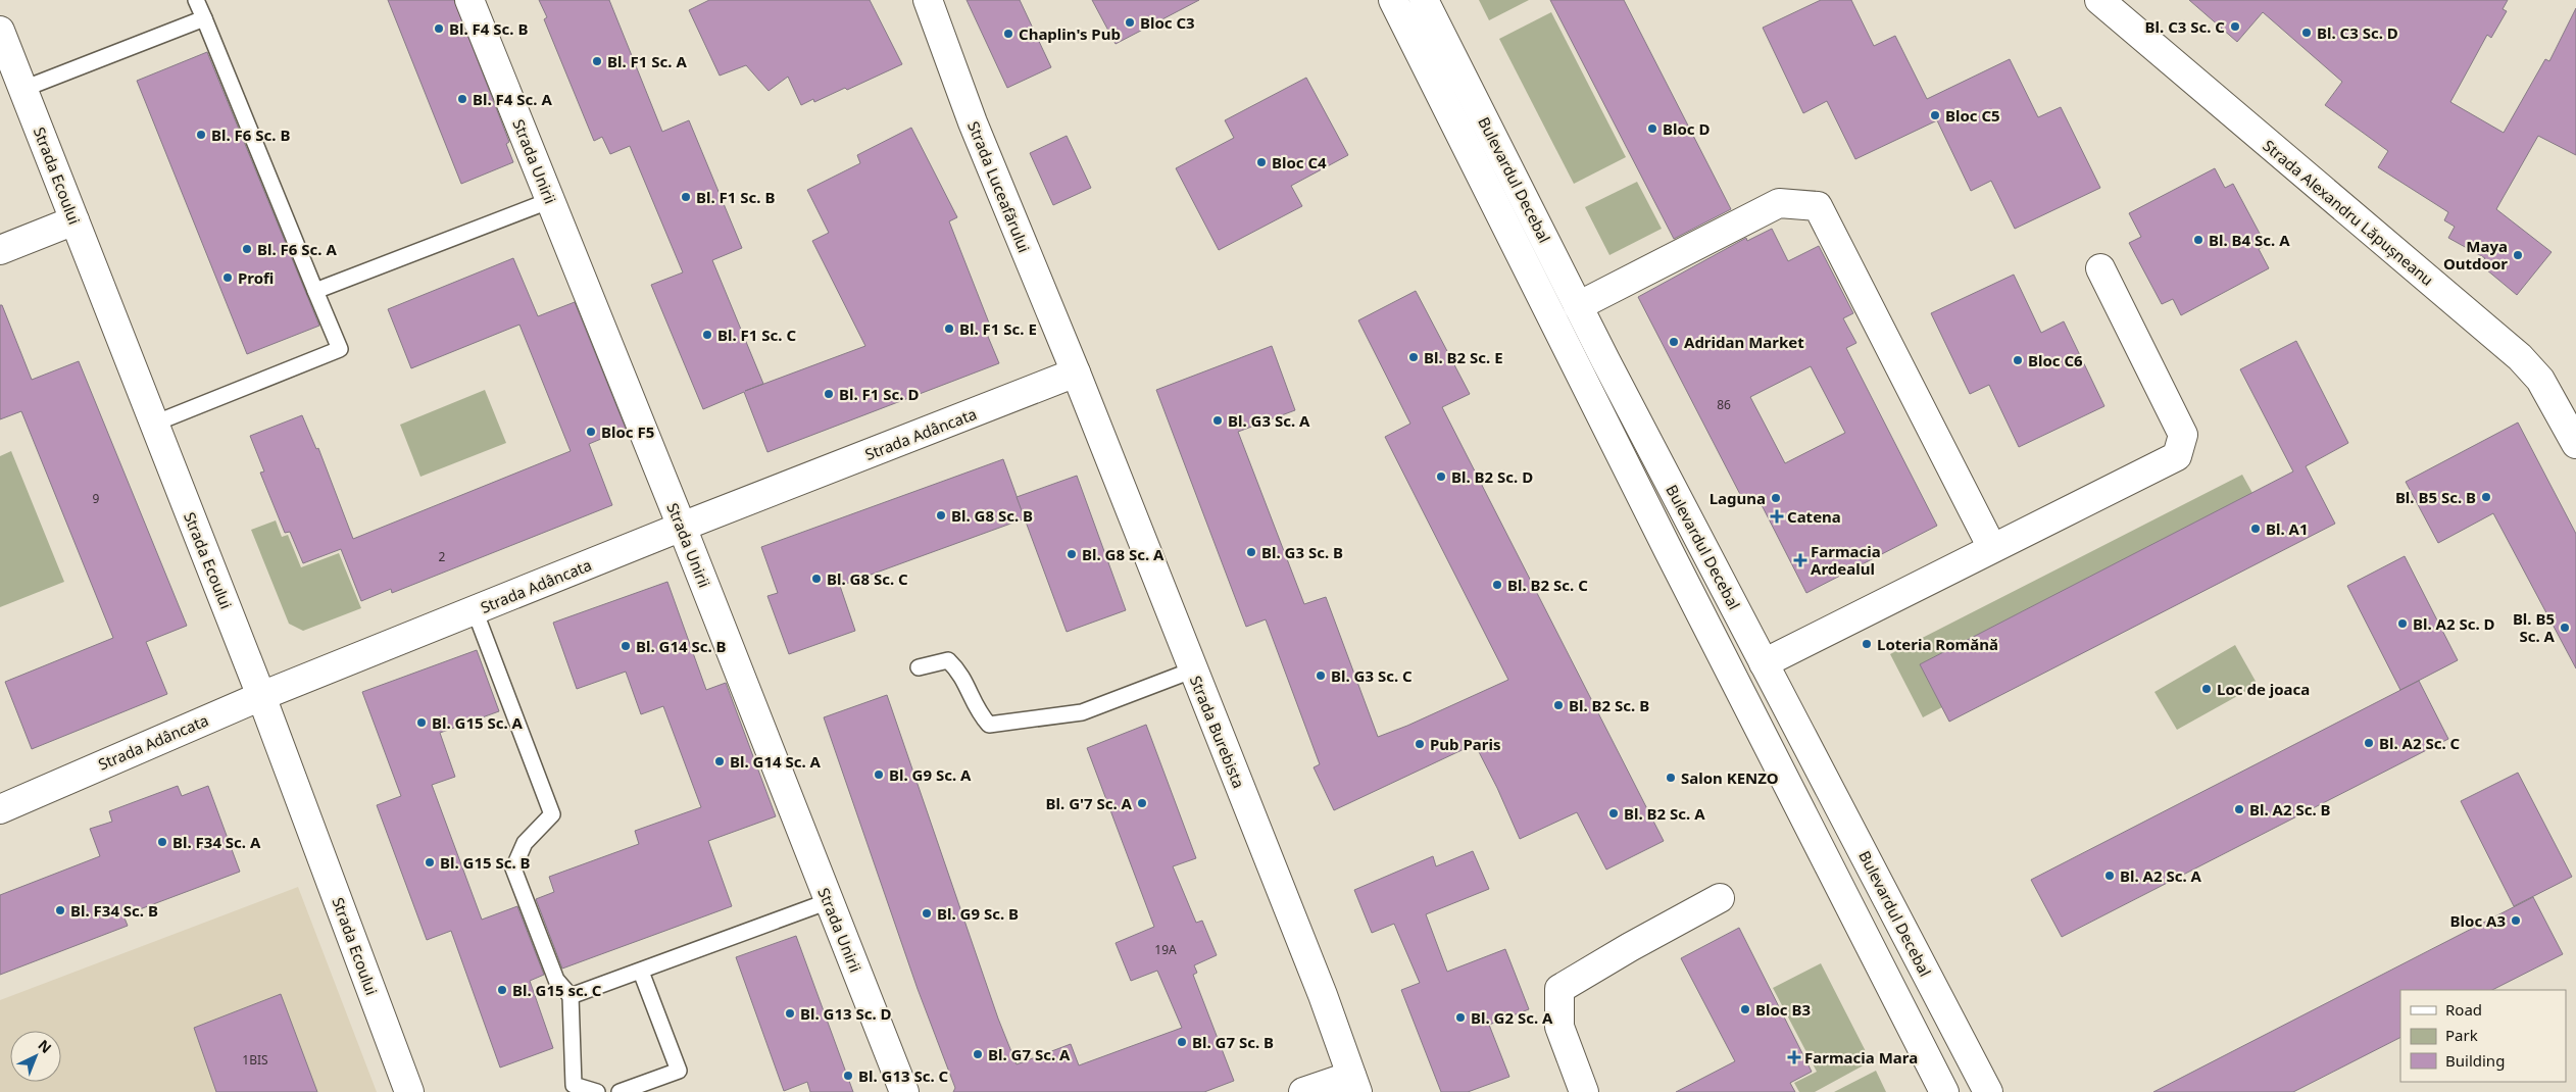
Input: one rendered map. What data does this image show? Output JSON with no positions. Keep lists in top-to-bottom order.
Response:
{
  "streets": {
    "street": [
      "Strada Unirii",
      "Strada Ecoului",
      "Bulevardul Decebal",
      "Strada Luceafărului",
      "Strada Alexandru Lăpușneanu",
      "Strada Adâncata",
      "Strada Burebista"
    ]
  },
  "crossings": [
    ["Strada Unirii", "Strada Adâncata"],
    ["Strada Ecoului", "Strada Adâncata"],
    ["Strada Luceafărului", "Strada Adâncata"],
    ["Strada Luceafărului", "Strada Burebista"],
    ["Strada Adâncata", "Strada Burebista"]
  ],
  "places": {
    "other": [
      "Bloc C3",
      "Bl. C3 Sc. C",
      "Bl. F4 Sc. B",
      "Bl. C3 Sc. D",
      "Chaplin's Pub",
      "Bl. F1 Sc. A",
      "Bl. F4 Sc. A",
      "Bloc C5",
      "Bloc D",
      "Bl. F6 Sc. B",
      "Bloc C4",
      "Bl. F1 Sc. B",
      "Bl. B4 Sc. A",
      "Bl. F6 Sc. A",
      "Maya Outdoor",
      "Profi",
      "Bl. F1 Sc. E",
      "Bl. F1 Sc. C",
      "Adridan Market",
      "Bl. B2 Sc. E",
      "Bloc C6",
      "Bl. F1 Sc. D",
      "Bl. G3 Sc. A",
      "Bloc F5",
      "Bl. B2 Sc. D",
      "Bl. B5 Sc. B",
      "Laguna",
      "Bl. G8 Sc. B",
      "Bl. A1",
      "Bl. G3 Sc. B",
      "Bl. G8 Sc. A",
      "Bl. G8 Sc. C",
      "Bl. B2 Sc. C",
      "Bl. A2 Sc. D",
      "Bl. B5 Sc. A",
      "Loteria Romănă",
      "Bl. G14 Sc. B",
      "Bl. G3 Sc. C",
      "Loc de joaca",
      "Bl. B2 Sc. B",
      "Bl. G15 Sc. A",
      "Bl. A2 Sc. C",
      "Pub Paris",
      "Bl. G14 Sc. A",
      "Bl. G9 Sc. A",
      "Salon KENZO",
      "Bl. G'7 Sc. A",
      "Bl. A2 Sc. B",
      "Bl. B2 Sc. A",
      "Bl. F34 Sc. A",
      "Bl. G15 Sc. B",
      "Bl. A2 Sc. A",
      "Bl. F34 Sc. B",
      "Bl. G9 Sc. B",
      "Bloc A3",
      "Bl. G15 sc. C",
      "Bloc B3",
      "Bl. G13 Sc. D",
      "Bl. G2 Sc. A",
      "Bl. G7 Sc. B",
      "Bl. G7 Sc. A",
      "Bl. G13 Sc. C"
    ],
    "health": ["Catena", "Farmacia Ardealul", "Farmacia Mara"]
  },
  "house_numbers": [
    "86",
    "9",
    "2",
    "19A",
    "1BIS"
  ],
  "legend": ["Road", "Park", "Building"],
  "north": "top right"
}
